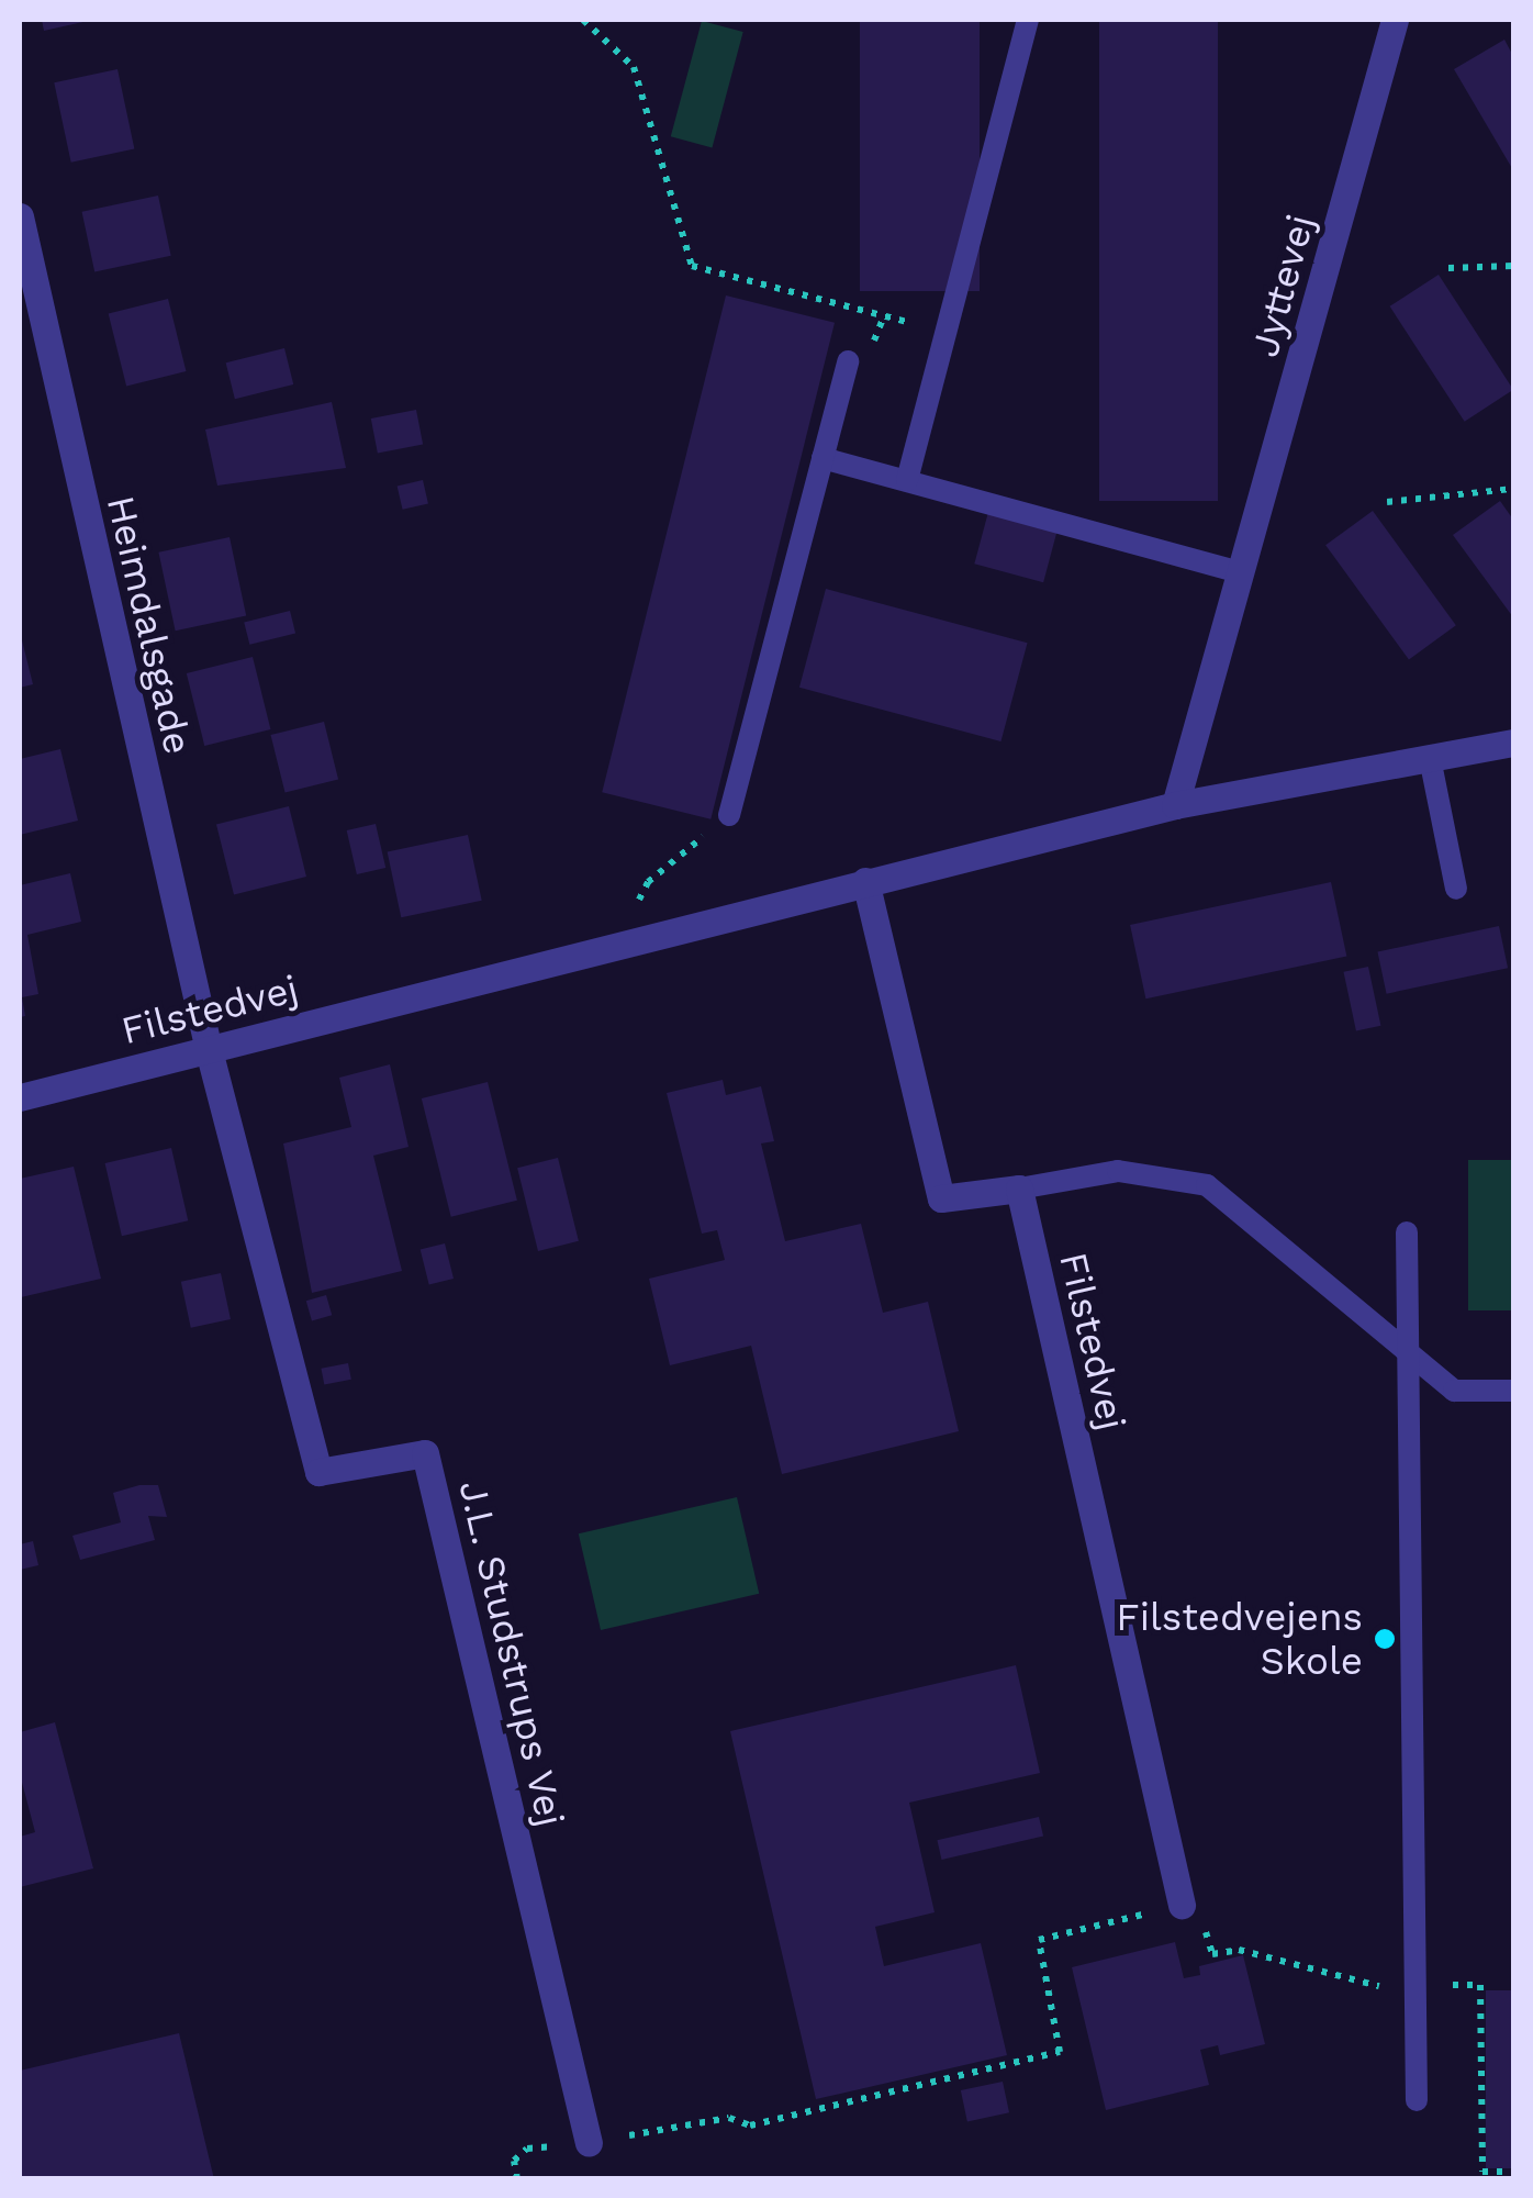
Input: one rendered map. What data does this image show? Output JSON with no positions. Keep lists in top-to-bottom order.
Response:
{
  "streets": {
    "street": [
      "Jyttevej",
      "Heimdalsgade",
      "Filstedvej",
      "J.L. Studstrups Vej"
    ]
  },
  "crossings": [
    ["Jyttevej", "Filstedvej"],
    ["Heimdalsgade", "Filstedvej"],
    ["Heimdalsgade", "J.L. Studstrups Vej"],
    ["Filstedvej", "J.L. Studstrups Vej"]
  ],
  "places": ["Filstedvejens Skole"]
}
